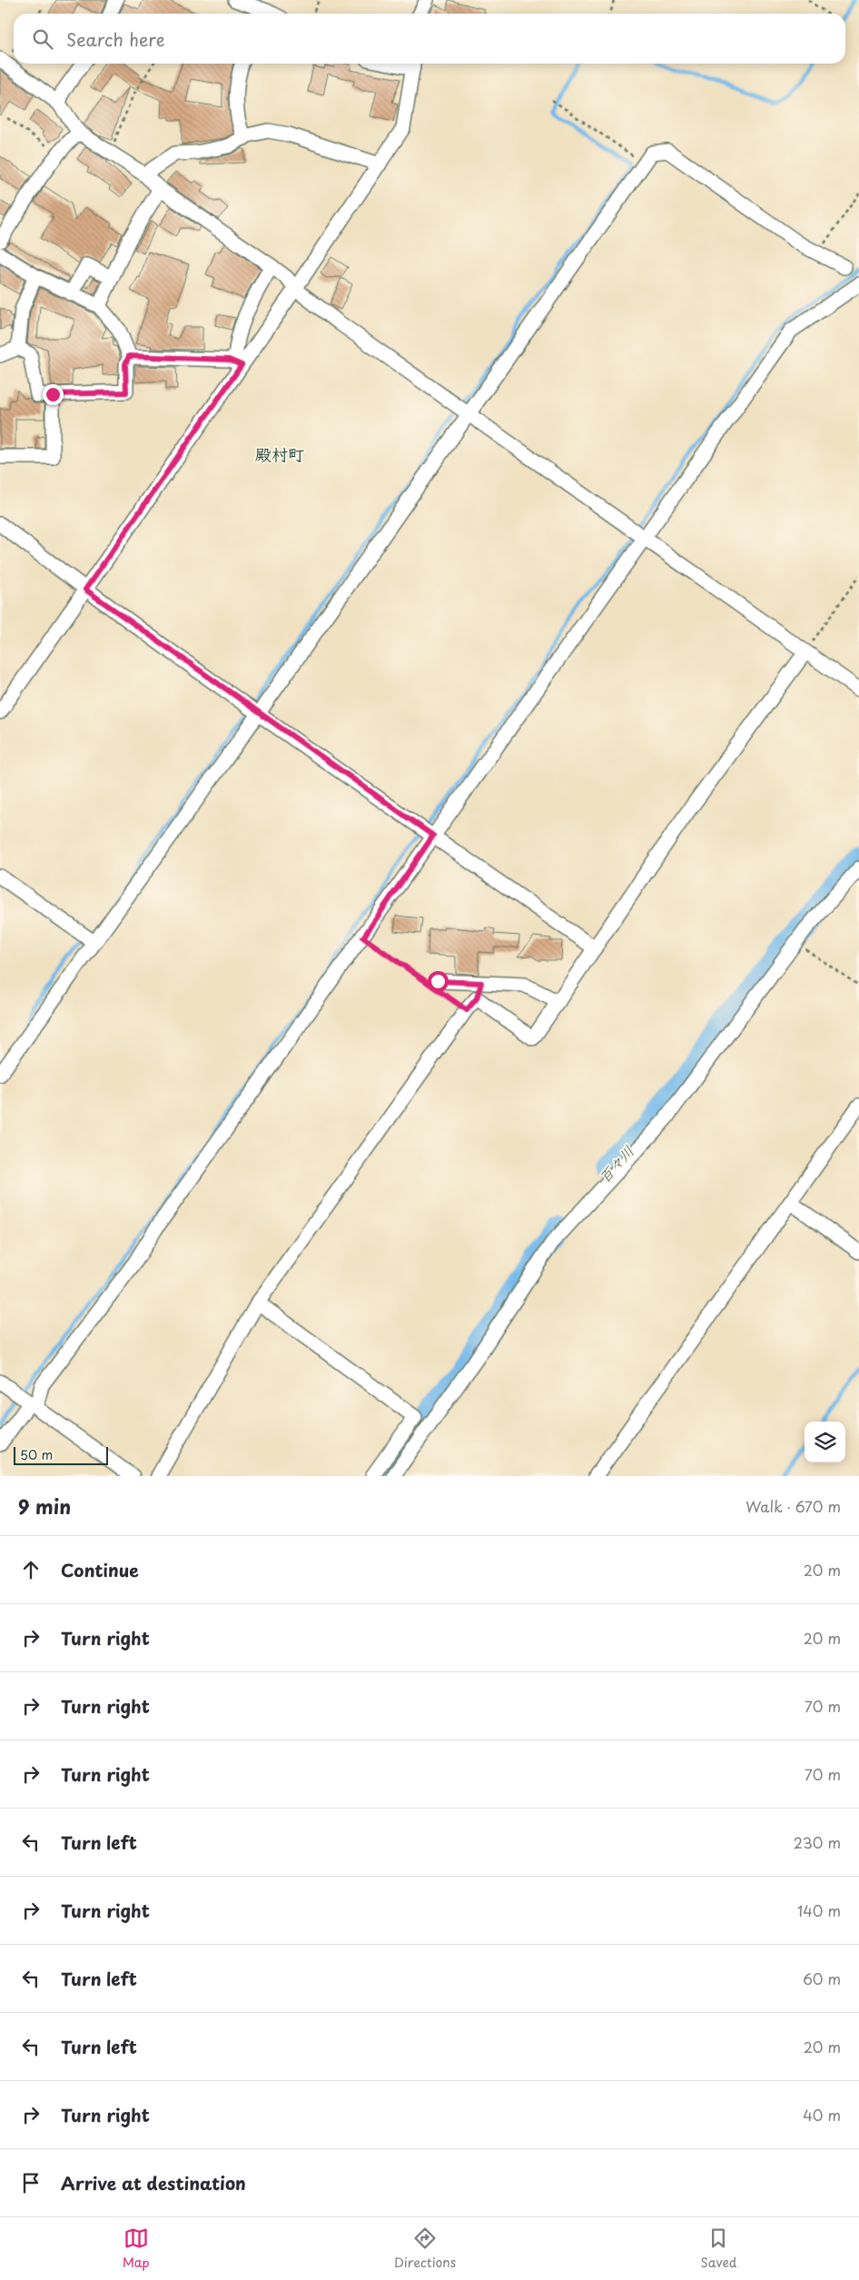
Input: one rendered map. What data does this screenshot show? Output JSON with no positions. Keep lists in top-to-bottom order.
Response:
{
  "districts": ["殿村町"],
  "water": ["百々川"],
  "scale_bar": "50 m",
  "page": {
    "search": "Search here",
    "scale": "50 m",
    "heading": ["9 min", "Walk · 670 m"],
    "list": [
      ["Continue", "20 m"],
      ["Turn right", "20 m"],
      ["Turn right", "70 m"],
      ["Turn right", "70 m"],
      ["Turn left", "230 m"],
      ["Turn right", "140 m"],
      ["Turn left", "60 m"],
      ["Turn left", "20 m"],
      ["Turn right", "40 m"],
      "Arrive at destination"
    ],
    "nav": ["Map", "Directions", "Saved"]
  }
}
